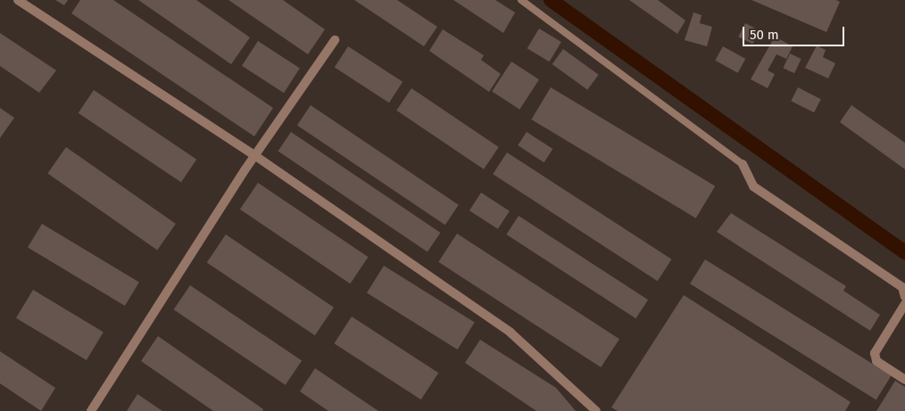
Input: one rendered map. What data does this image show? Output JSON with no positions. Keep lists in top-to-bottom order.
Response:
{
  "scale_bar": "50 m"
}
